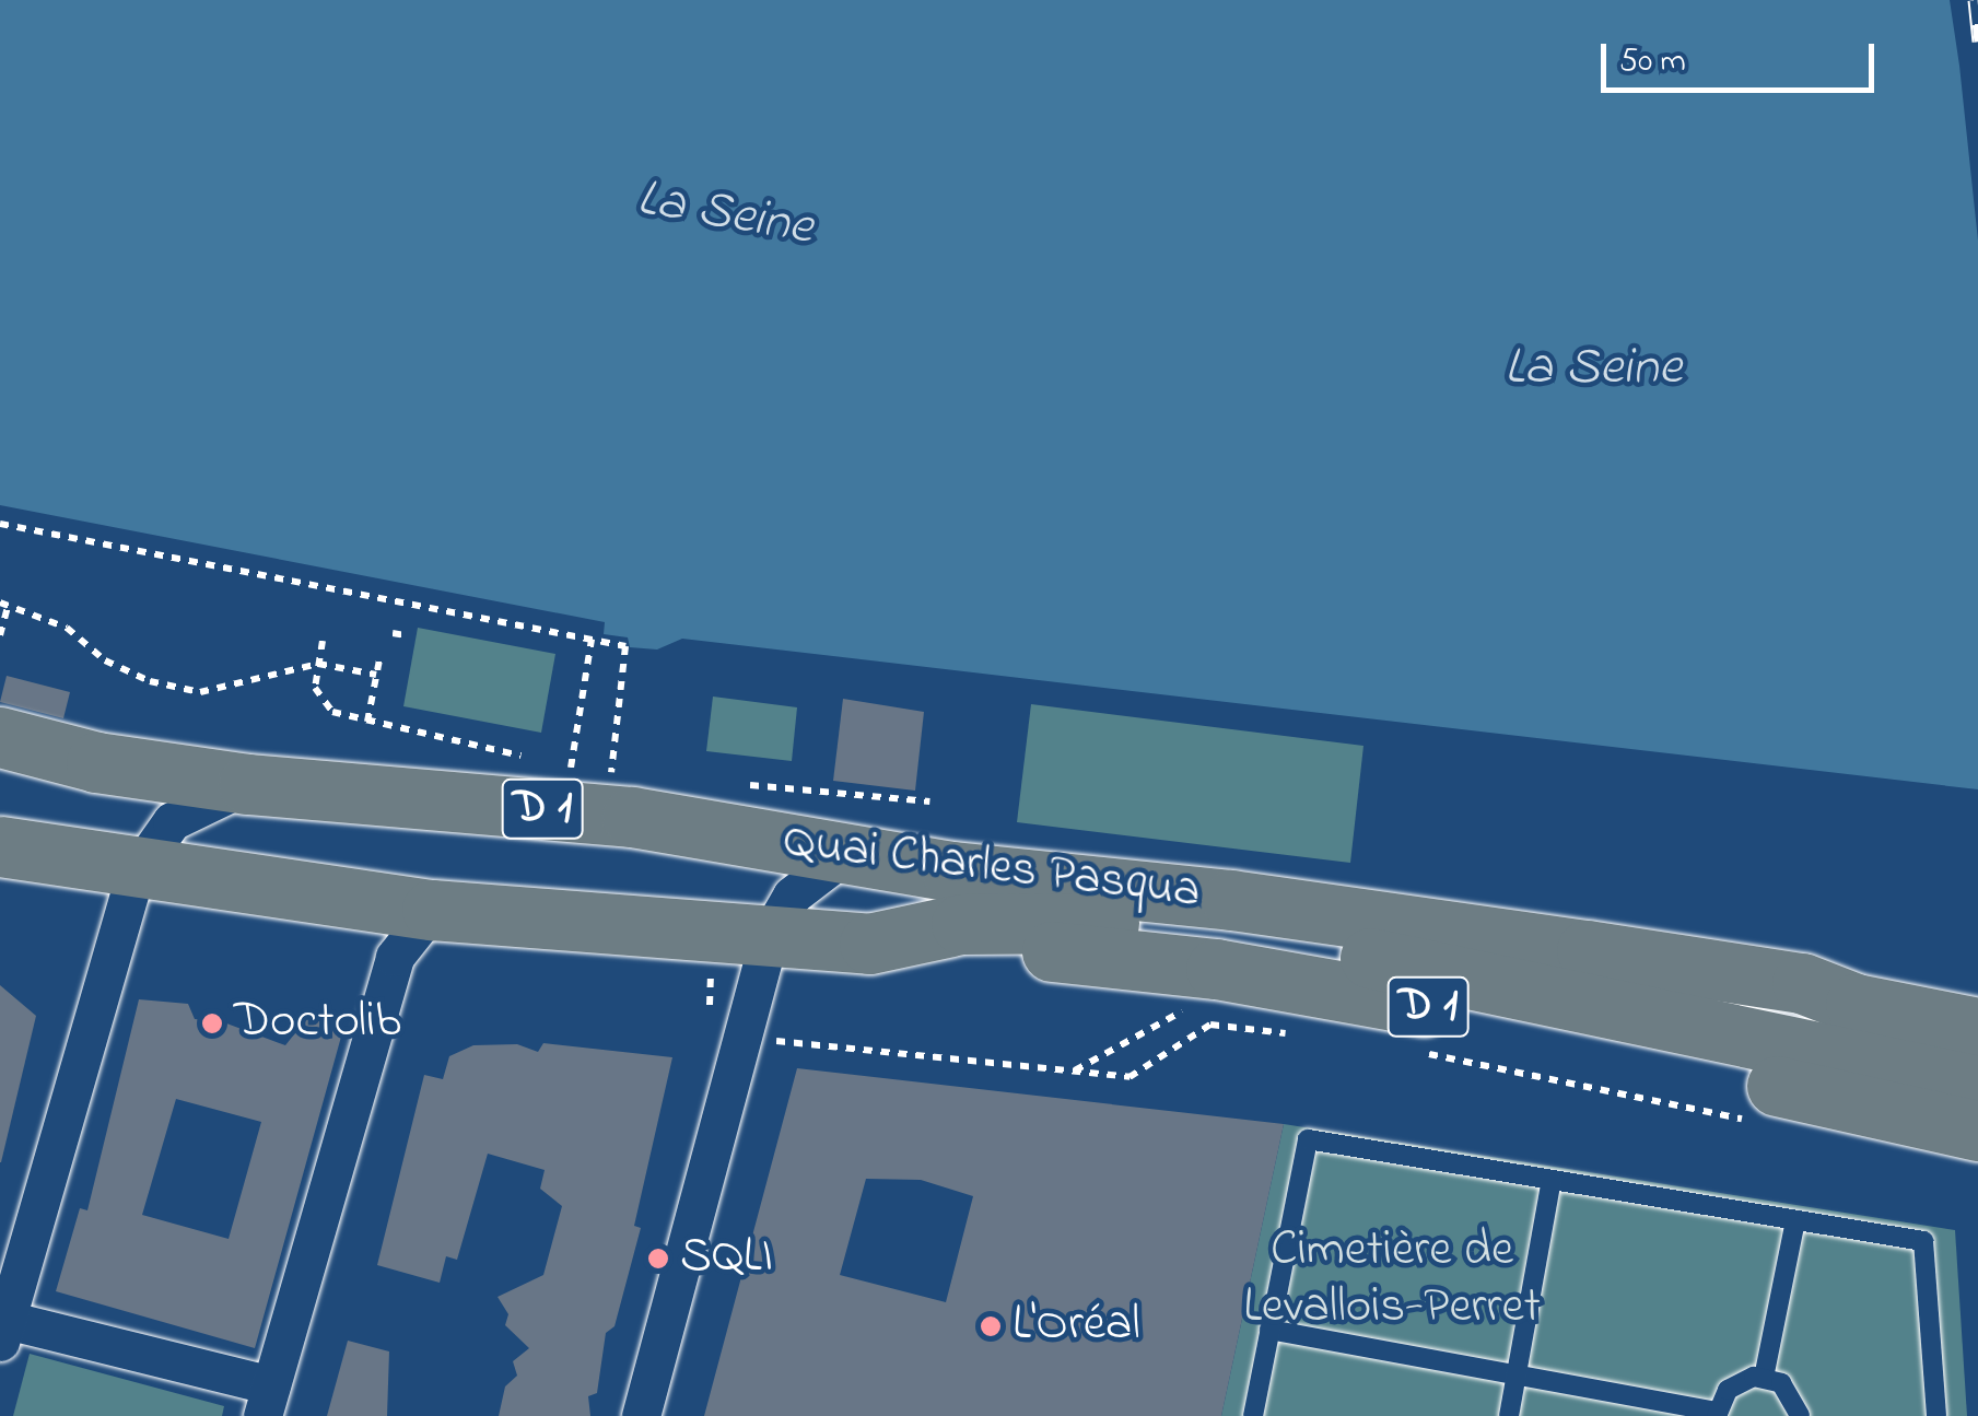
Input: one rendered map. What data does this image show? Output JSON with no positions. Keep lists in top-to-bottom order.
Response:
{
  "streets": {
    "main road": ["D 1", "Quai Charles Pasqua"]
  },
  "crossings": [
    ["D 1", "Quai Charles Pasqua"]
  ],
  "water": ["La Seine"],
  "parks": ["Cimetière de Levallois-Perret"],
  "places": ["Doctolib", "SQLI", "L'Oréal"],
  "scale_bar": "50 m"
}
